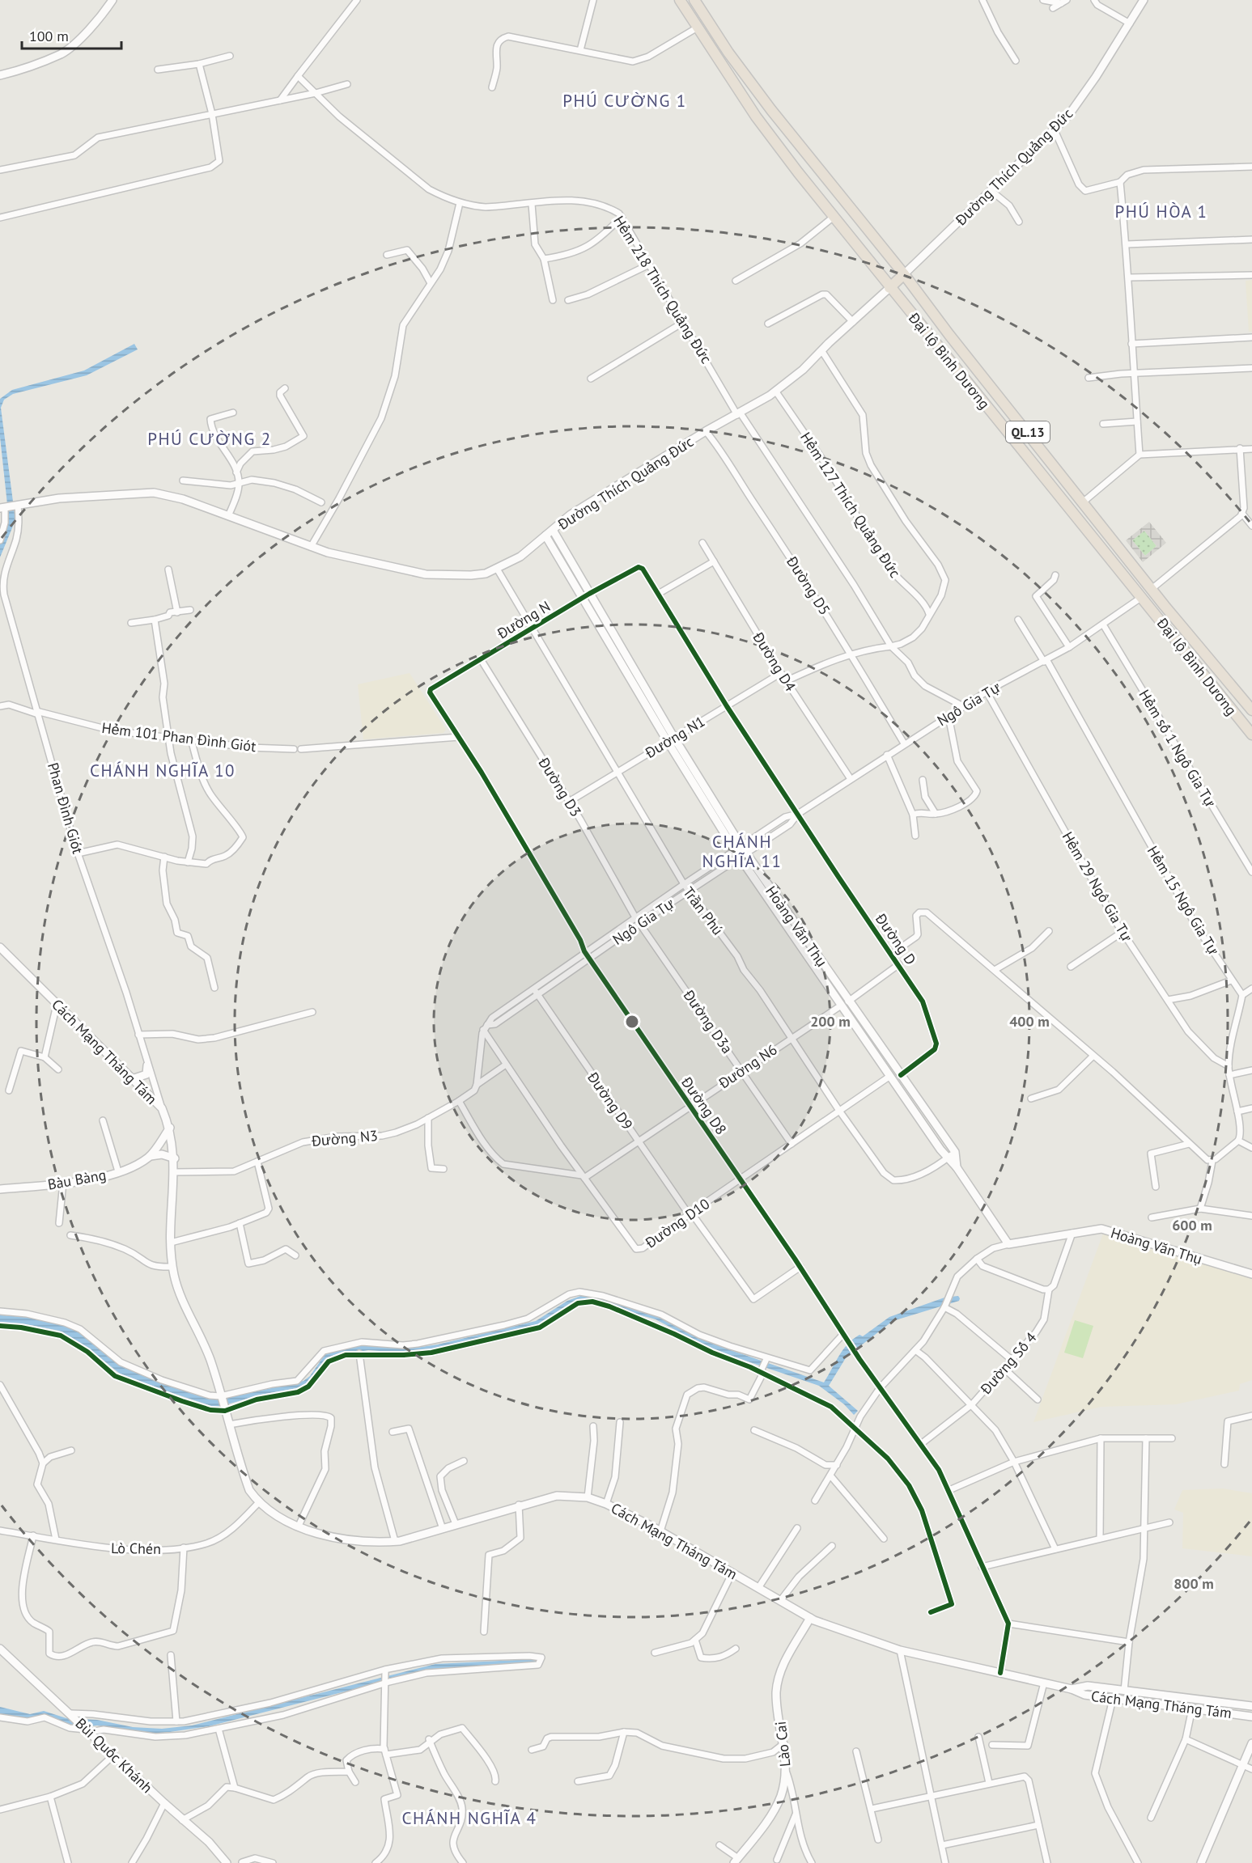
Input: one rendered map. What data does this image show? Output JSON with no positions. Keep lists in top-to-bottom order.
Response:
{
  "streets": {
    "highway": ["Đại lộ Bình Dương", "QL.13"],
    "street": [
      "Đường Thích Quảng Đức",
      "Hẻm 218 Thích Quảng Đức",
      "Hẻm 127 Thích Quảng Đức",
      "Đường D5",
      "Đường N",
      "Đường D4",
      "Ngô Gia Tự",
      "Hẻm 101 Phan Đình Giót",
      "Đường N1",
      "Hẻm số 1 Ngô Gia Tự",
      "Đường D3",
      "Phan Đình Giót",
      "Hẻm 29 Ngô Gia Tự",
      "Hẻm 15 Ngô Gia Tự",
      "Trần Phú",
      "Hoàng Văn Thụ",
      "Đường D",
      "Đường D3a",
      "Cách Mạng Tháng Tám",
      "Đường N6",
      "Đường D9",
      "Đường D8",
      "Đường N3",
      "Bàu Bàng",
      "Đường D10",
      "Đường Số 4",
      "Lò Chén",
      "Lào Cai",
      "Bùi Quốc Khánh"
    ]
  },
  "crossings": [
    ["Đường Thích Quảng Đức", "Hẻm 218 Thích Quảng Đức"],
    ["Đường Thích Quảng Đức", "Đại lộ Bình Dương"],
    ["Đường Thích Quảng Đức", "Hẻm 127 Thích Quảng Đức"],
    ["Đường Thích Quảng Đức", "Đường D5"],
    ["Đường Thích Quảng Đức", "Phan Đình Giót"],
    ["Đường Thích Quảng Đức", "Trần Phú"],
    ["Đường Thích Quảng Đức", "Hoàng Văn Thụ"],
    ["Hẻm 218 Thích Quảng Đức", "Ngô Gia Tự"],
    ["Đại lộ Bình Dương", "Ngô Gia Tự"],
    ["Đường D5", "Ngô Gia Tự"],
    ["Đường N", "Ngô Gia Tự"],
    ["Đường N", "Đường N1"],
    ["Đường N", "Đường D3"],
    ["Đường N", "Trần Phú"],
    ["Đường N", "Hoàng Văn Thụ"],
    ["Đường N", "Đường D"],
    ["Đường N", "Đường D8"],
    ["Đường D4", "Ngô Gia Tự"],
    ["Đường D4", "Đường N1"],
    ["Ngô Gia Tự", "Hẻm số 1 Ngô Gia Tự"],
    ["Ngô Gia Tự", "Đường D3"],
    ["Ngô Gia Tự", "Hẻm 29 Ngô Gia Tự"],
    ["Ngô Gia Tự", "Hẻm 15 Ngô Gia Tự"],
    ["Ngô Gia Tự", "Trần Phú"],
    ["Ngô Gia Tự", "Hoàng Văn Thụ"],
    ["Ngô Gia Tự", "Đường D"],
    ["Ngô Gia Tự", "Đường D3a"],
    ["Ngô Gia Tự", "Đường D9"],
    ["Ngô Gia Tự", "Đường D8"],
    ["Ngô Gia Tự", "Đường D10"],
    ["Hẻm 101 Phan Đình Giót", "Phan Đình Giót"],
    ["Đường N1", "Đường D3"],
    ["Đường N1", "Trần Phú"],
    ["Đường N1", "Hoàng Văn Thụ"],
    ["Đường D3", "Đường D3a"],
    ["Phan Đình Giót", "Cách Mạng Tháng Tám"],
    ["Trần Phú", "Hoàng Văn Thụ"],
    ["Trần Phú", "Đường N6"],
    ["Trần Phú", "Đường D10"],
    ["Hoàng Văn Thụ", "Đường D"],
    ["Hoàng Văn Thụ", "Đường N6"],
    ["Hoàng Văn Thụ", "Đường D10"],
    ["Hoàng Văn Thụ", "Đường Số 4"],
    ["Đường D3a", "Đường N6"],
    ["Đường D3a", "Đường D10"],
    ["Cách Mạng Tháng Tám", "Đường N3"],
    ["Cách Mạng Tháng Tám", "Lò Chén"],
    ["Cách Mạng Tháng Tám", "Lào Cai"],
    ["Đường N6", "Đường D9"],
    ["Đường N6", "Đường D8"],
    ["Đường N6", "Đường D10"],
    ["Đường D9", "Đường D8"],
    ["Đường D9", "Đường D10"],
    ["Đường D8", "Đường D10"],
    ["Đường D8", "Đường Số 4"],
    ["Đường N3", "Đường D10"]
  ],
  "districts": [
    "PHÚ CƯỜNG 1",
    "PHÚ HÒA 1",
    "PHÚ CƯỜNG 2",
    "CHÁNH NGHĨA 10",
    "CHÁNH NGHĨA 11",
    "CHÁNH NGHĨA 4"
  ],
  "scale_bar": "100 m",
  "rings": [
    "200 m",
    "400 m",
    "600 m",
    "800 m"
  ]
}
